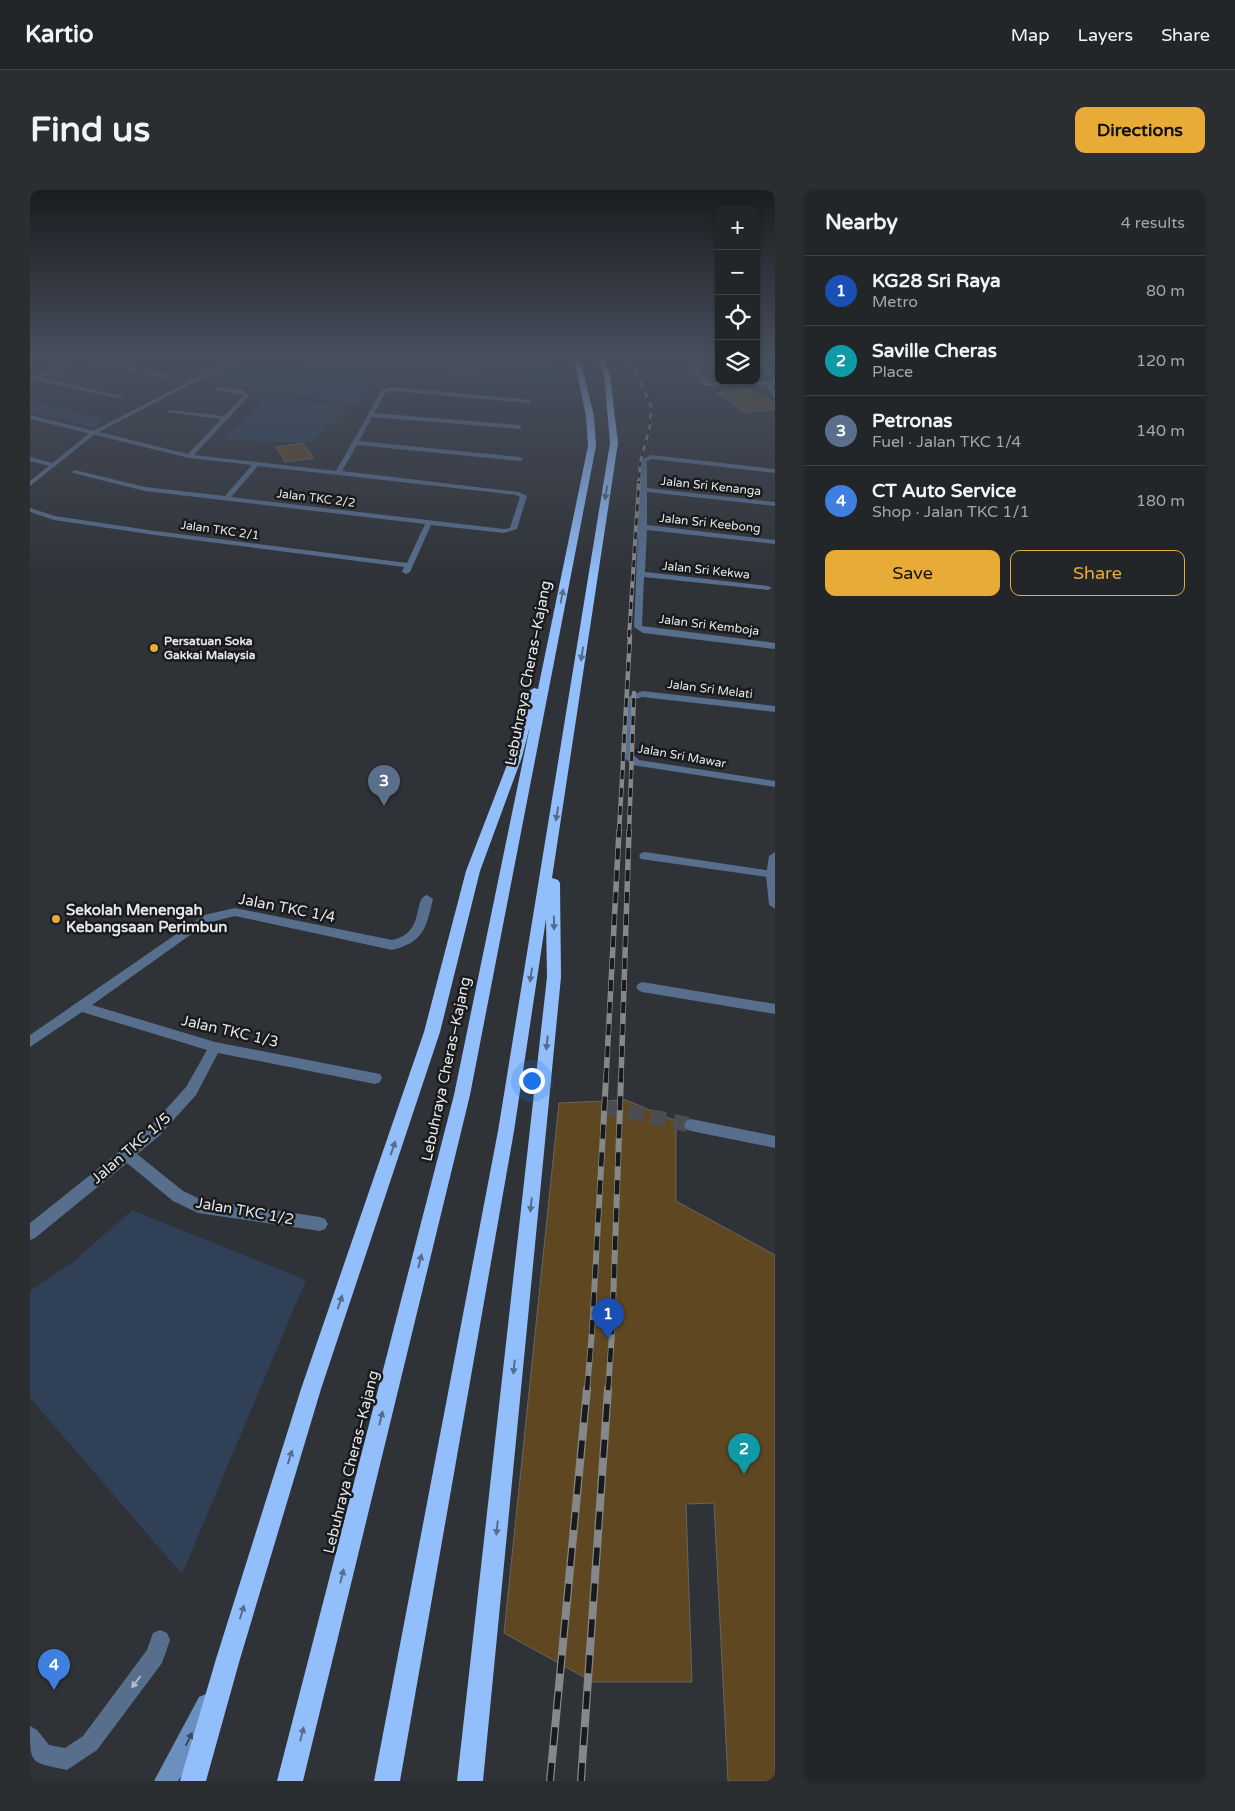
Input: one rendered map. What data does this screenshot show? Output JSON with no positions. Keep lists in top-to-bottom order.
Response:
{
  "streets": {
    "highway": ["Lebuhraya Cheras–Kajang"],
    "street": [
      "Jalan Sri Kenanga",
      "Jalan TKC 2/2",
      "Jalan Sri Keebong",
      "Jalan TKC 2/1",
      "Jalan Sri Kekwa",
      "Jalan Sri Kemboja",
      "Jalan Sri Melati",
      "Jalan Sri Mawar",
      "Jalan TKC 1/4",
      "Jalan TKC 1/3",
      "Jalan TKC 1/5",
      "Jalan TKC 1/2"
    ]
  },
  "crossings": [
    ["Jalan TKC 2/2", "Jalan TKC 2/1"],
    ["Jalan Sri Kekwa", "Jalan Sri Kemboja"],
    ["Jalan Sri Melati", "Jalan Sri Mawar"],
    ["Jalan TKC 1/4", "Jalan TKC 1/3"],
    ["Jalan TKC 1/3", "Jalan TKC 1/5"],
    ["Jalan TKC 1/5", "Jalan TKC 1/2"]
  ],
  "places": ["Persatuan Soka Gakkai Malaysia", "Sekolah Menengah Kebangsaan Perimbun"],
  "page": {
    "header": "Kartio",
    "nav": ["Map", "Layers", "Share"],
    "buttons": [
      "Directions",
      ["Save", "Share"]
    ],
    "title": "Find us",
    "heading": ["Nearby", "4 results"],
    "map_buttons": ["+", "−"],
    "list": [
      {
        "mark": "1",
        "name": "KG28 Sri Raya",
        "note": "Metro",
        "value": "80 m"
      },
      {
        "mark": "2",
        "name": "Saville Cheras",
        "note": "Place",
        "value": "120 m"
      },
      {
        "mark": "3",
        "name": "Petronas",
        "note": "Fuel · Jalan TKC 1/4",
        "value": "140 m"
      },
      {
        "mark": "4",
        "name": "CT Auto Service",
        "note": "Shop · Jalan TKC 1/1",
        "value": "180 m"
      }
    ],
    "pins": [
      "3",
      "1",
      "2",
      "4"
    ]
  }
}
